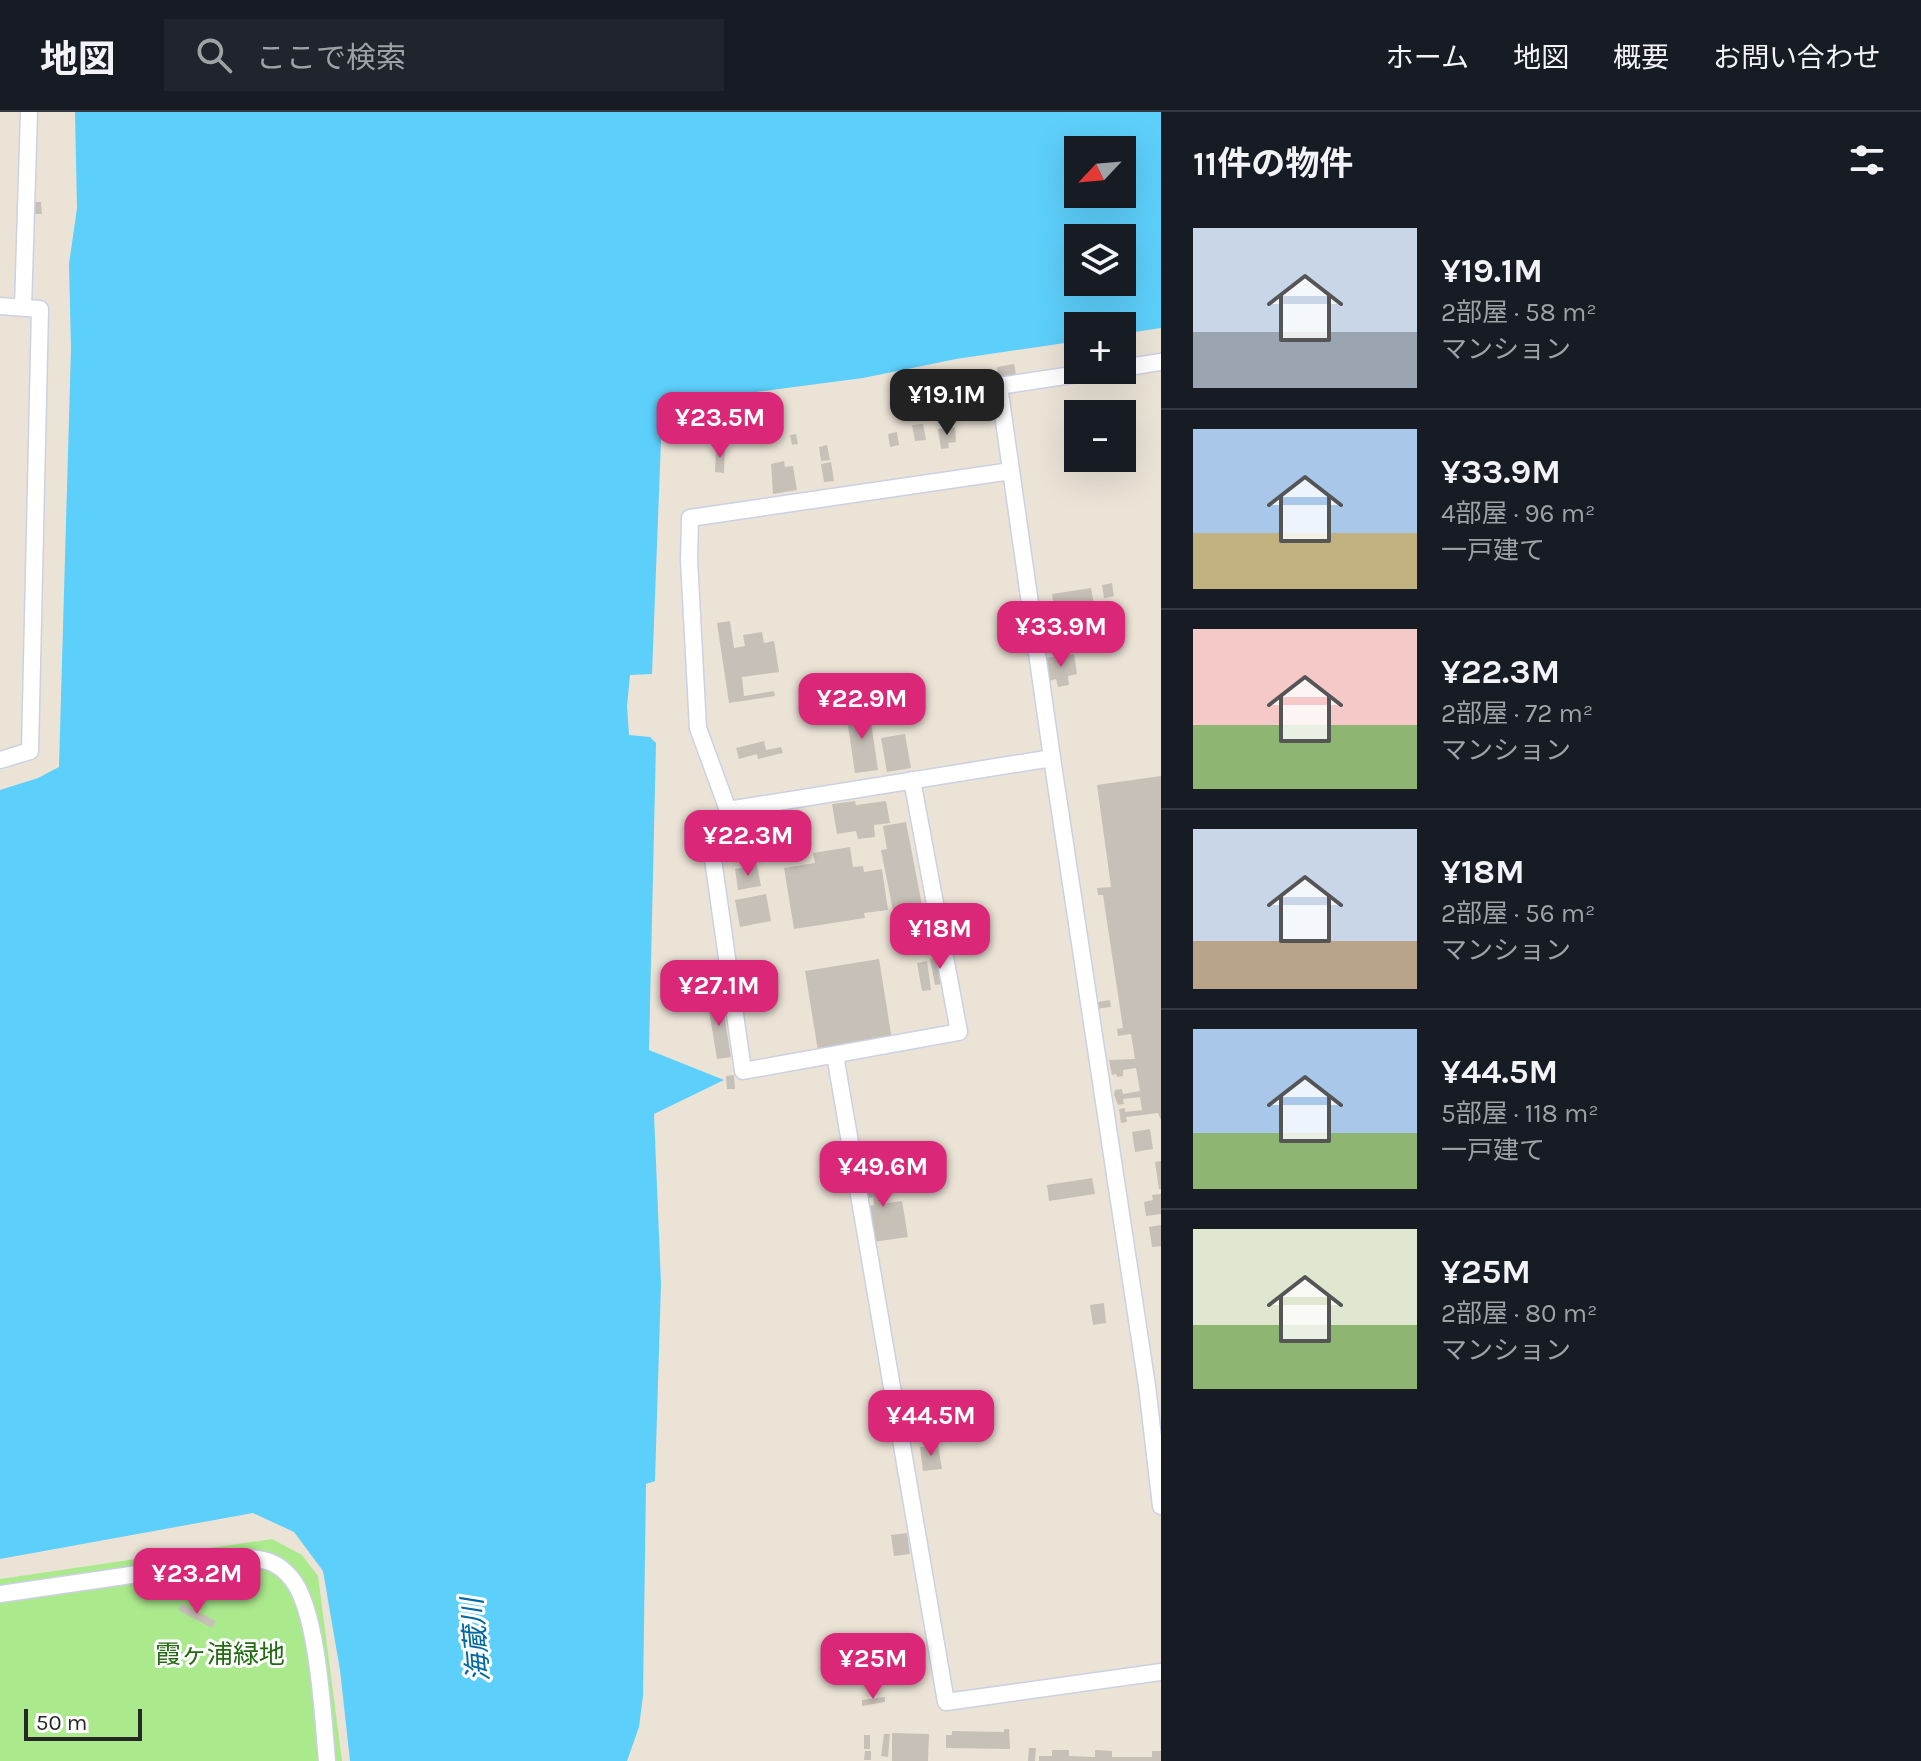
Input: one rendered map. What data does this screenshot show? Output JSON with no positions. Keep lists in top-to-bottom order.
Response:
{
  "water": ["海蔵川"],
  "parks": ["霞ヶ浦緑地"],
  "scale_bar": "50 m",
  "north": "bottom left",
  "page": {
    "header": "地図",
    "search": "ここで検索",
    "nav": [
      "ホーム",
      "地図",
      "概要",
      "お問い合わせ"
    ],
    "heading": "11件の物件",
    "map_buttons": ["+", "−"],
    "list": [
      {
        "name": "¥19.1M",
        "note": "2部屋 · 58 m² · マンション"
      },
      {
        "name": "¥33.9M",
        "note": "4部屋 · 96 m² · 一戸建て"
      },
      {
        "name": "¥22.3M",
        "note": "2部屋 · 72 m² · マンション"
      },
      {
        "name": "¥18M",
        "note": "2部屋 · 56 m² · マンション"
      },
      {
        "name": "¥44.5M",
        "note": "5部屋 · 118 m² · 一戸建て"
      },
      {
        "name": "¥25M",
        "note": "2部屋 · 80 m² · マンション"
      }
    ],
    "price": [
      "¥19.1M",
      "¥23.5M",
      "¥33.9M",
      "¥22.9M",
      "¥22.3M",
      "¥18M",
      "¥27.1M",
      "¥49.6M",
      "¥44.5M",
      "¥23.2M",
      "¥25M"
    ],
    "scale": "50 m"
  }
}
